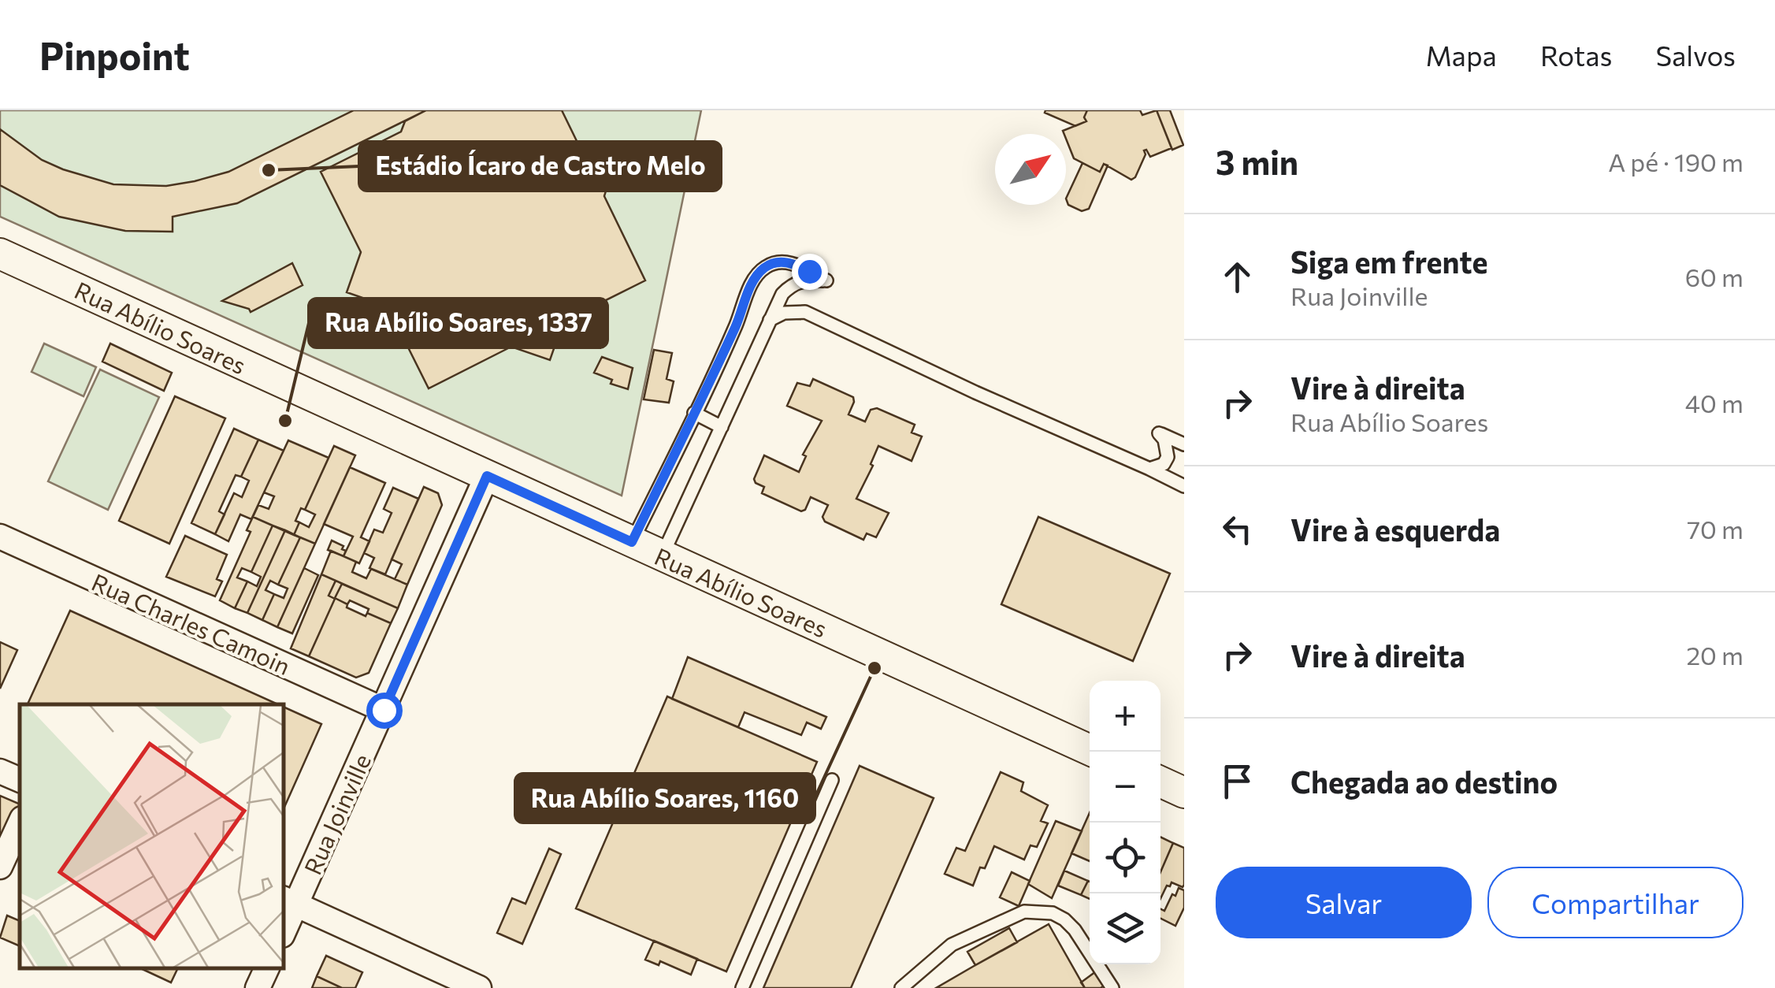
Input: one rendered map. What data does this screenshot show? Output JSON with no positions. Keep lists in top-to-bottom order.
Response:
{
  "streets": {
    "street": ["Rua Abílio Soares", "Rua Charles Camoin", "Rua Joinville"]
  },
  "crossings": [
    ["Rua Abílio Soares", "Rua Joinville"],
    ["Rua Charles Camoin", "Rua Joinville"]
  ],
  "places": ["Estádio Ícaro de Castro Melo", "Rua Abílio Soares, 1337", "Rua Abílio Soares, 1160"],
  "north": "top right",
  "page": {
    "header": "Pinpoint",
    "nav": ["Mapa", "Rotas", "Salvos"],
    "heading": ["3 min", "A pé · 190 m"],
    "list": [
      ["Siga em frente", "Rua Joinville", "60 m"],
      ["Vire à direita", "Rua Abílio Soares", "40 m"],
      ["Vire à esquerda", "70 m"],
      ["Vire à direita", "20 m"],
      "Chegada ao destino"
    ],
    "map_buttons": ["+", "−"],
    "buttons": ["Salvar", "Compartilhar"]
  }
}
